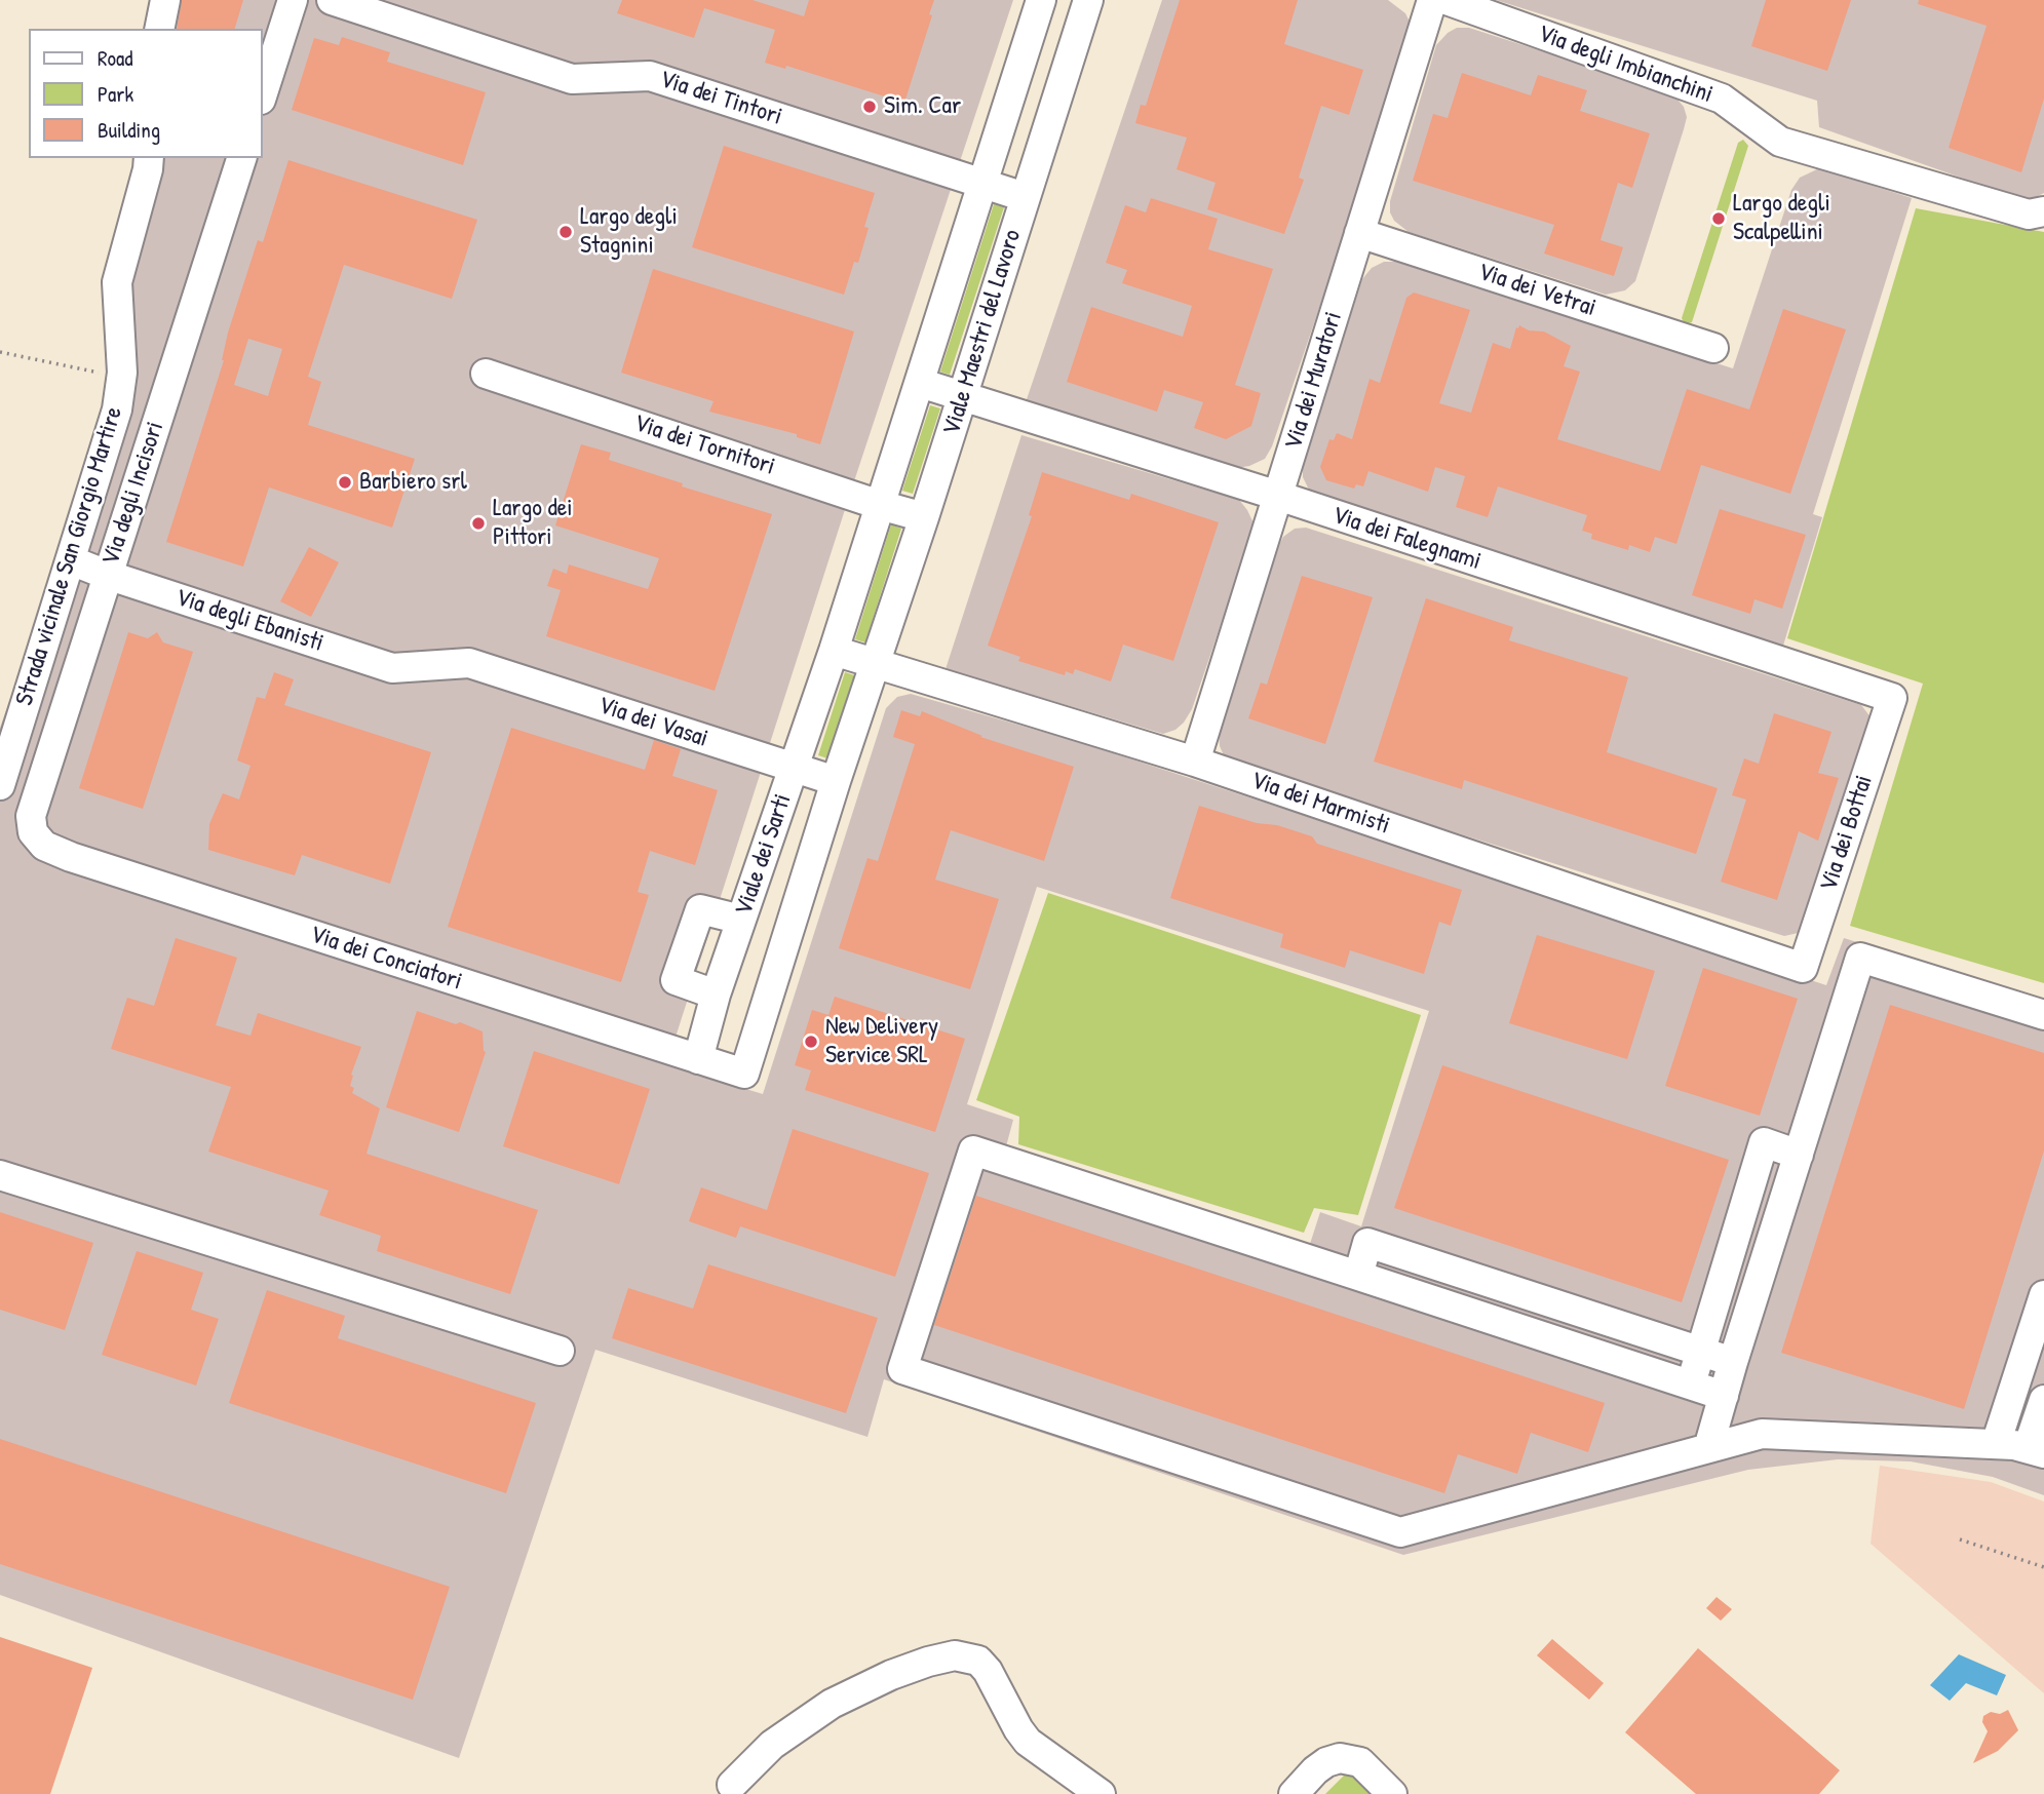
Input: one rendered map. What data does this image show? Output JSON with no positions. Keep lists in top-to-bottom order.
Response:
{
  "streets": {
    "street": [
      "Via degli Imbianchini",
      "Via dei Tintori",
      "Via dei Vetrai",
      "Viale Maestri del Lavoro",
      "Via dei Muratori",
      "Via dei Tornitori",
      "Via degli Incisori",
      "Via dei Falegnami",
      "Strada vicinale San Giorgio Martire",
      "Via degli Ebanisti",
      "Via dei Vasai",
      "Via dei Marmisti",
      "Via dei Bottai",
      "Viale dei Sarti",
      "Via dei Conciatori"
    ]
  },
  "crossings": [
    ["Via dei Tintori", "Viale Maestri del Lavoro"],
    ["Via dei Vetrai", "Via dei Muratori"],
    ["Viale Maestri del Lavoro", "Via dei Tornitori"],
    ["Viale Maestri del Lavoro", "Via dei Falegnami"],
    ["Viale Maestri del Lavoro", "Via dei Marmisti"],
    ["Viale Maestri del Lavoro", "Viale dei Sarti"],
    ["Via dei Muratori", "Via dei Falegnami"],
    ["Via dei Muratori", "Via dei Marmisti"],
    ["Via degli Incisori", "Via degli Ebanisti"],
    ["Via degli Incisori", "Via dei Conciatori"],
    ["Via dei Falegnami", "Via dei Bottai"],
    ["Strada vicinale San Giorgio Martire", "Via degli Ebanisti"],
    ["Via degli Ebanisti", "Via dei Vasai"],
    ["Via dei Vasai", "Viale dei Sarti"],
    ["Via dei Marmisti", "Via dei Bottai"],
    ["Via dei Marmisti", "Viale dei Sarti"],
    ["Viale dei Sarti", "Via dei Conciatori"]
  ],
  "places": [
    "Sim. Car",
    "Largo degli Scalpellini",
    "Largo degli Stagnini",
    "Barbiero srl",
    "Largo dei Pittori",
    "New Delivery Service SRL"
  ],
  "legend": ["Road", "Park", "Building"]
}
